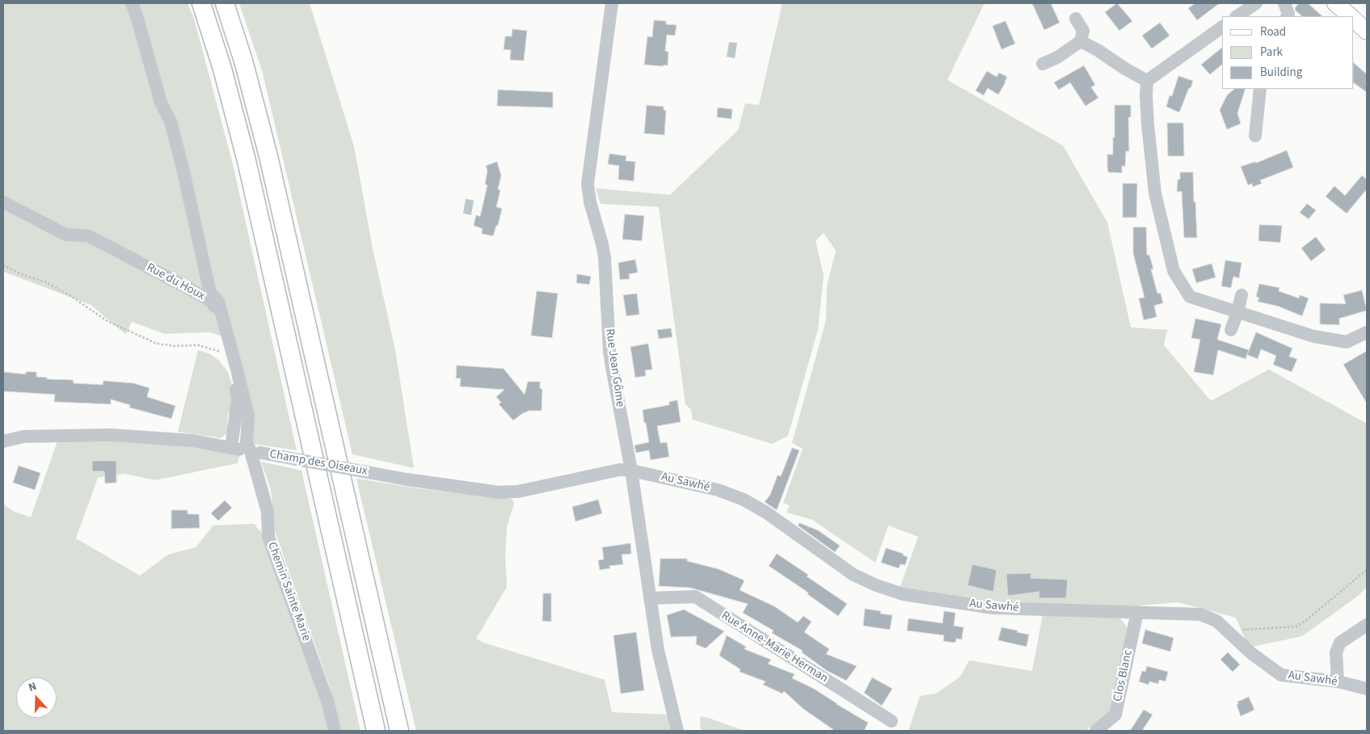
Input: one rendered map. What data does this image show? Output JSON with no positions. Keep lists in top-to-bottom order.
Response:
{
  "streets": {
    "street": [
      "Rue du Houx",
      "Rue Jean Gôme",
      "Champ des Oiseaux",
      "Au Sawhé",
      "Chemin Sainte Marie",
      "Rue Anne-Marie Herman",
      "Clos Blanc"
    ]
  },
  "crossings": [
    ["Rue du Houx", "Champ des Oiseaux"],
    ["Rue Jean Gôme", "Champ des Oiseaux"],
    ["Rue Jean Gôme", "Au Sawhé"],
    ["Rue Jean Gôme", "Rue Anne-Marie Herman"],
    ["Champ des Oiseaux", "Au Sawhé"],
    ["Champ des Oiseaux", "Chemin Sainte Marie"],
    ["Au Sawhé", "Clos Blanc"]
  ],
  "legend": ["Road", "Park", "Building"],
  "north": "top"
}
